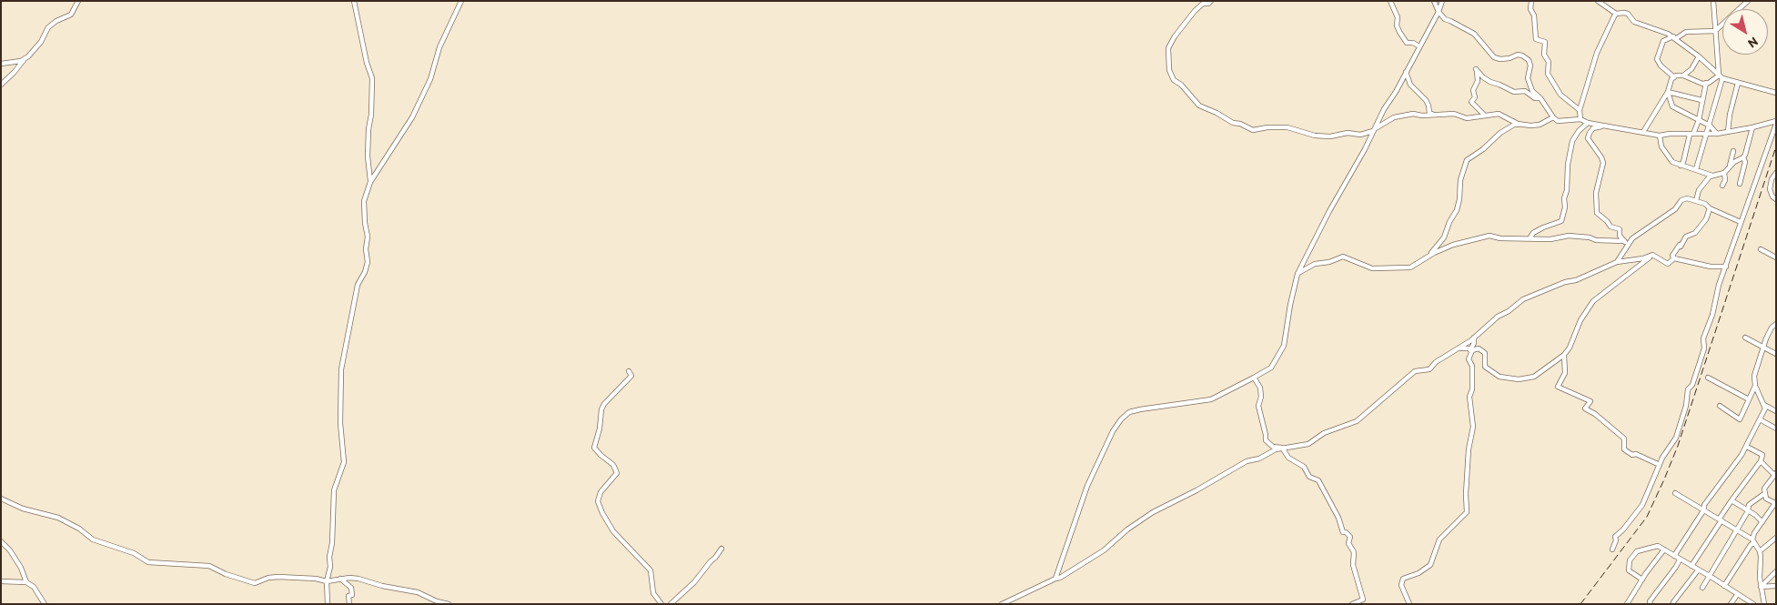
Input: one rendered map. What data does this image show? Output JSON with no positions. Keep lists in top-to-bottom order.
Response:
{
  "north": "bottom right"
}
